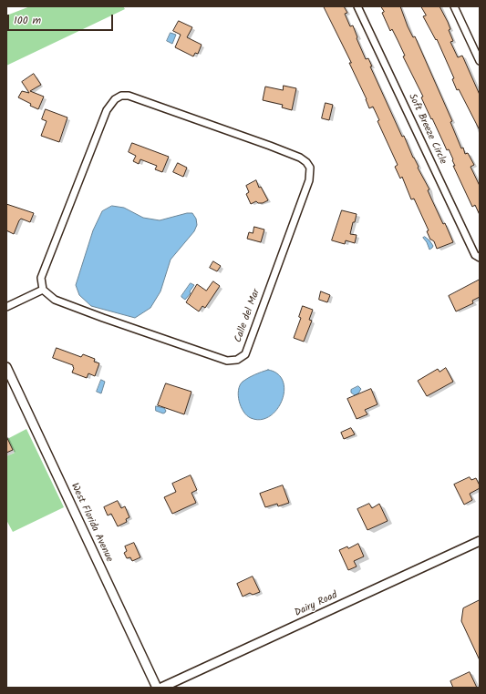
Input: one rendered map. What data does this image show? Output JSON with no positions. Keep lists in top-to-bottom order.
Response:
{
  "streets": {
    "street": [
      "Soft Breeze Circle",
      "Calle del Mar",
      "West Florida Avenue",
      "Dairy Road"
    ]
  },
  "scale_bar": "100 m"
}
